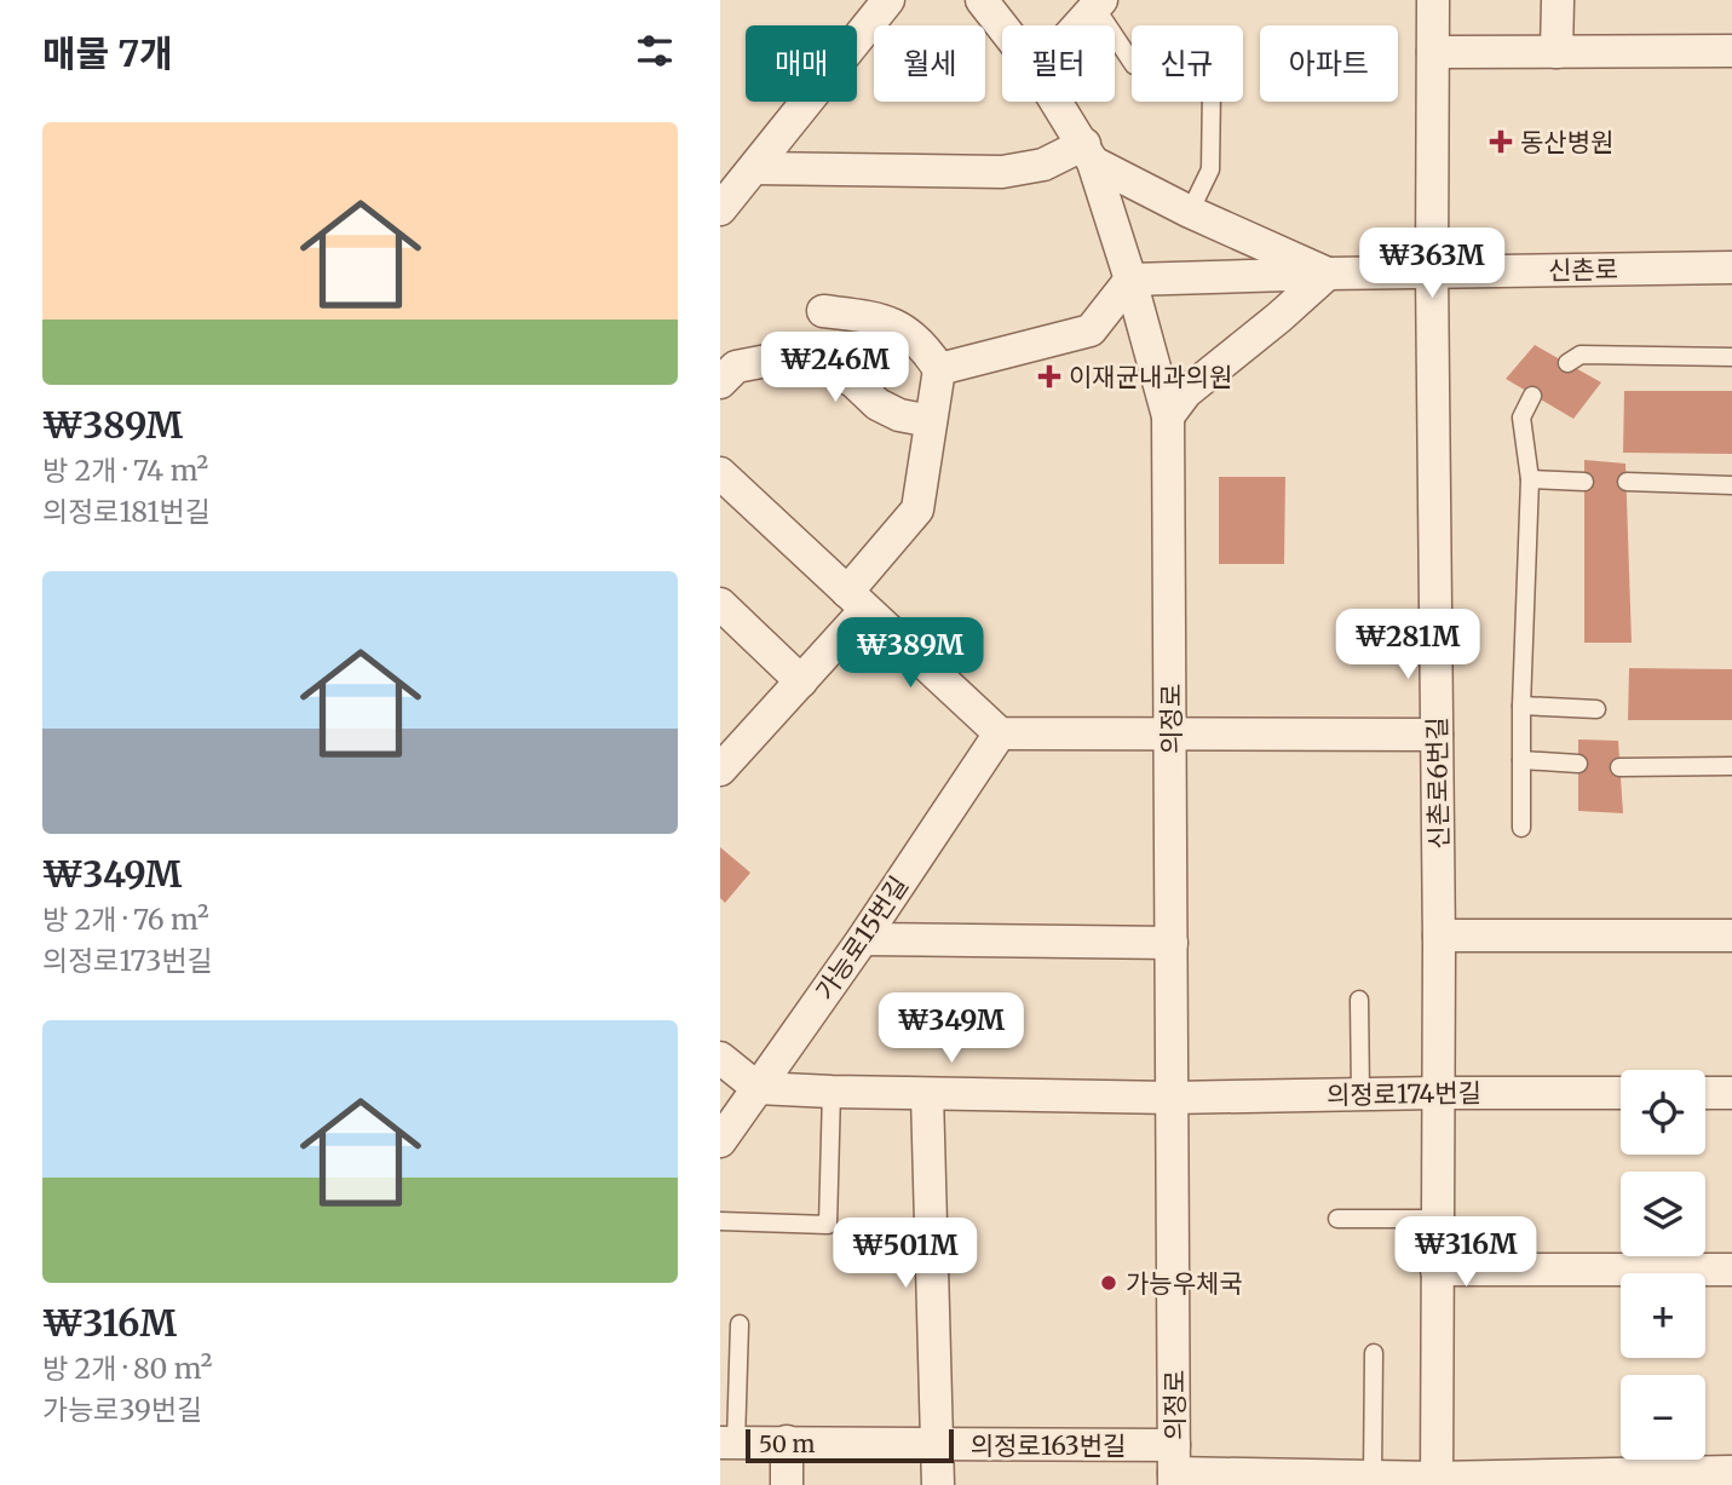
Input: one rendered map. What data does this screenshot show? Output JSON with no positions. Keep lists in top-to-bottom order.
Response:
{
  "streets": {
    "street": [
      "신촌로",
      "의정로",
      "신촌로6번길",
      "가능로15번길",
      "의정로174번길",
      "의정로163번길"
    ]
  },
  "crossings": [
    ["신촌로", "의정로"],
    ["신촌로", "신촌로6번길"],
    ["의정로", "의정로174번길"],
    ["의정로", "의정로163번길"],
    ["신촌로6번길", "의정로174번길"],
    ["신촌로6번길", "의정로163번길"],
    ["가능로15번길", "의정로174번길"]
  ],
  "places": {
    "health": ["동산병원", "이재균내과의원"],
    "other": ["가능우체국"]
  },
  "scale_bar": "50 m",
  "page": {
    "heading": "매물 7개",
    "chip": [
      "매매",
      "월세",
      "필터",
      "신규",
      "아파트"
    ],
    "list": [
      {
        "name": "₩389M",
        "note": "방 2개 · 74 m² · 의정로181번길"
      },
      {
        "name": "₩349M",
        "note": "방 2개 · 76 m² · 의정로173번길"
      },
      {
        "name": "₩316M",
        "note": "방 2개 · 80 m² · 가능로39번길"
      }
    ],
    "price": [
      "₩363M",
      "₩246M",
      "₩281M",
      "₩389M",
      "₩349M",
      "₩316M",
      "₩501M"
    ],
    "map_buttons": ["+", "−"],
    "scale": "50 m"
  }
}
